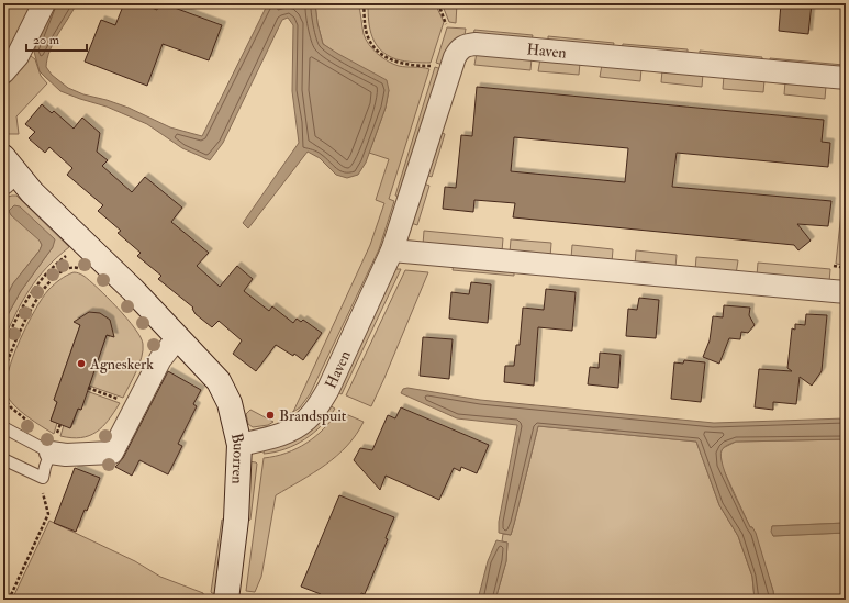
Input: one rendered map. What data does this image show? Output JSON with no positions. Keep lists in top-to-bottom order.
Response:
{
  "streets": {
    "street": ["Haven", "Buorren"]
  },
  "crossings": [
    ["Haven", "Buorren"]
  ],
  "places": ["Agneskerk", "Brandspuit"],
  "scale_bar": "20 m"
}
